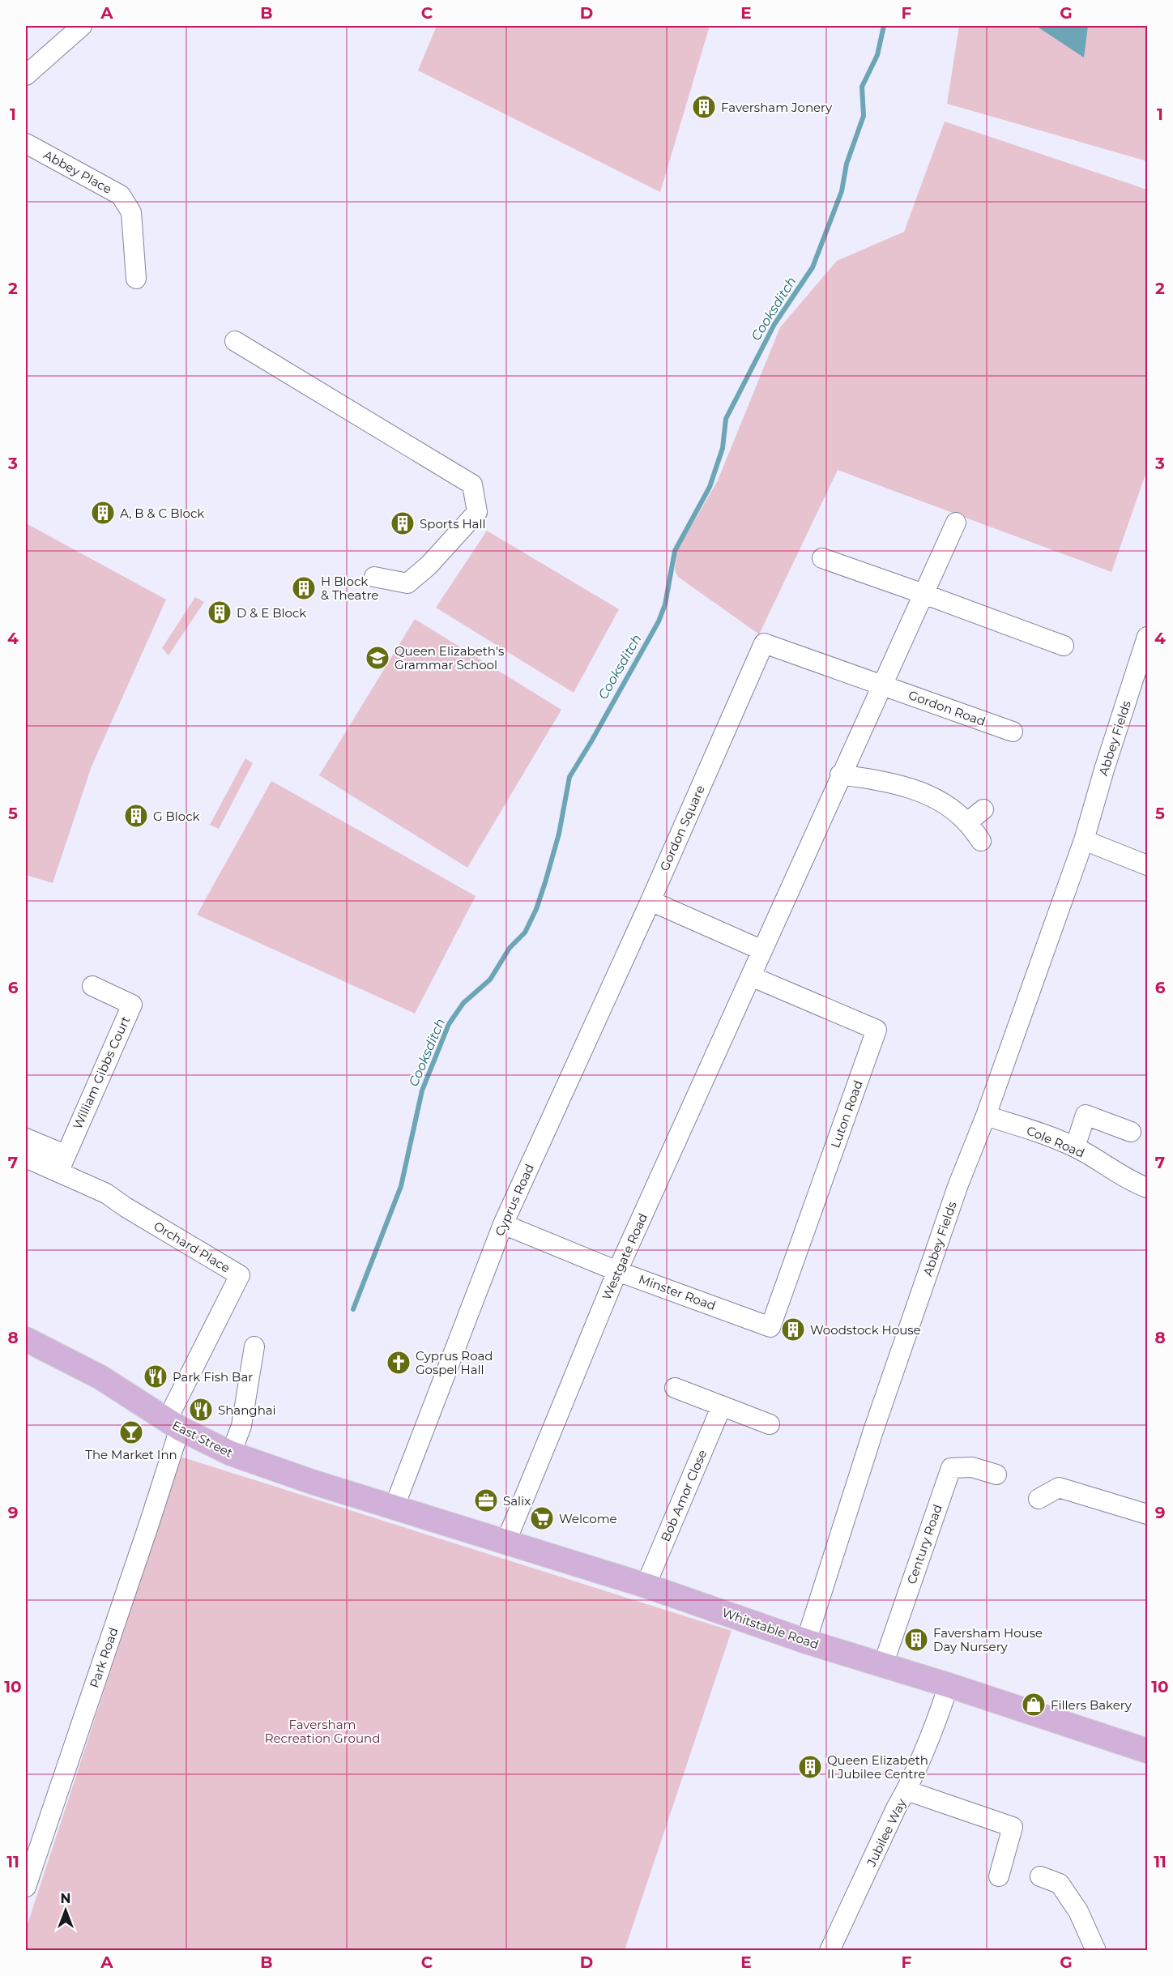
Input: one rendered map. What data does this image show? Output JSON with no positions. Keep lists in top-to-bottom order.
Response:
{
  "streets": {
    "main road": ["East Street", "Whitstable Road"],
    "street": [
      "Abbey Place",
      "Gordon Road",
      "Abbey Fields",
      "Gordon Square",
      "William Gibbs Court",
      "Luton Road",
      "Cole Road",
      "Cyprus Road",
      "Orchard Place",
      "Westgate Road",
      "Minster Road",
      "Bob Amor Close",
      "Century Road",
      "Park Road",
      "Jubilee Way"
    ]
  },
  "crossings": [
    ["Gordon Road", "Gordon Square"],
    ["Abbey Fields", "Cole Road"],
    ["Abbey Fields", "Whitstable Road"],
    ["Gordon Square", "Cyprus Road"],
    ["William Gibbs Court", "Orchard Place"],
    ["Luton Road", "Westgate Road"],
    ["Luton Road", "Minster Road"],
    ["Cyprus Road", "Minster Road"],
    ["Cyprus Road", "East Street"],
    ["Cyprus Road", "Whitstable Road"],
    ["Orchard Place", "East Street"],
    ["Orchard Place", "Park Road"],
    ["Westgate Road", "Minster Road"],
    ["Westgate Road", "Whitstable Road"],
    ["East Street", "Whitstable Road"],
    ["East Street", "Park Road"],
    ["Bob Amor Close", "Whitstable Road"],
    ["Century Road", "Whitstable Road"],
    ["Whitstable Road", "Jubilee Way"]
  ],
  "water": ["Cooksditch"],
  "parks": ["Faversham Recreation Ground"],
  "places": {
    "building": [
      "Faversham Jonery",
      "A, B & C Block",
      "Sports Hall",
      "H Block & Theatre",
      "D & E Block",
      "G Block",
      "Woodstock House",
      "Faversham House Day Nursery",
      "Queen Elizabeth II Jubilee Centre"
    ],
    "school or university": ["Queen Elizabeth's Grammar School"],
    "church": ["Cyprus Road Gospel Hall"],
    "restaurant": ["Park Fish Bar", "Shanghai"],
    "bar": ["The Market Inn"],
    "office": ["Salix"],
    "supermarket": ["Welcome"],
    "shop": ["Fillers Bakery"]
  },
  "north": "top",
  "grid": {
    "columns": [
      "A",
      "B",
      "C",
      "D",
      "E",
      "F",
      "G"
    ],
    "rows": [
      "1",
      "2",
      "3",
      "4",
      "5",
      "6",
      "7",
      "8",
      "9",
      "10",
      "11"
    ]
  }
}
